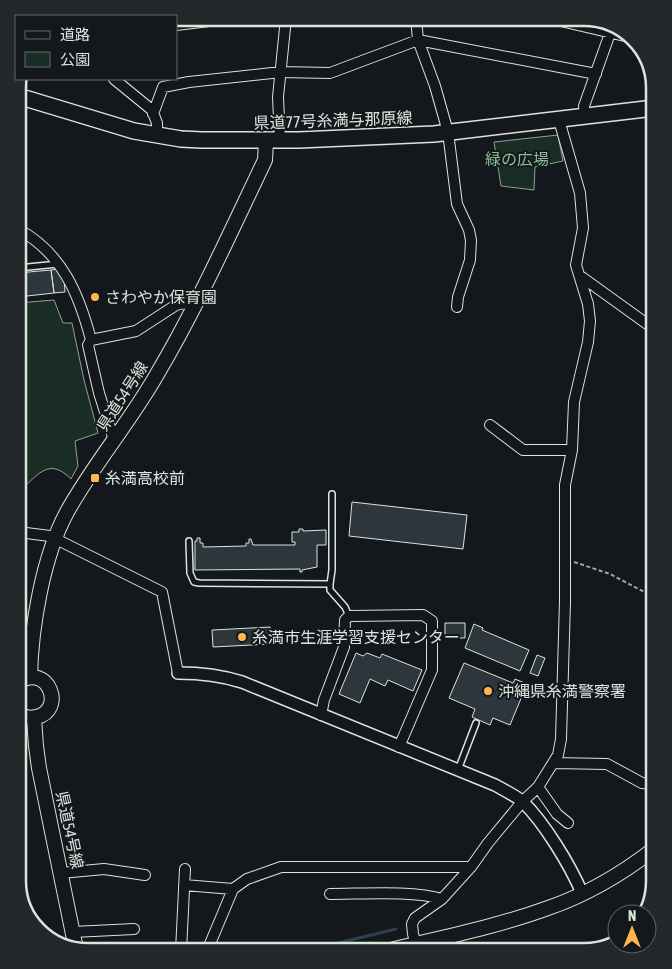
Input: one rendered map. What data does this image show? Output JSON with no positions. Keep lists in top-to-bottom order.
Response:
{
  "streets": {
    "main road": ["県道77号糸満与那原線", "県道54号線"]
  },
  "crossings": [
    ["県道77号糸満与那原線", "県道54号線"]
  ],
  "parks": ["緑の広場"],
  "places": {
    "other": ["さわやか保育園", "糸満市生涯学習支援センター", "沖縄県糸満警察署"],
    "transit": ["糸満高校前"]
  },
  "legend": ["道路", "公園"],
  "north": "top"
}
